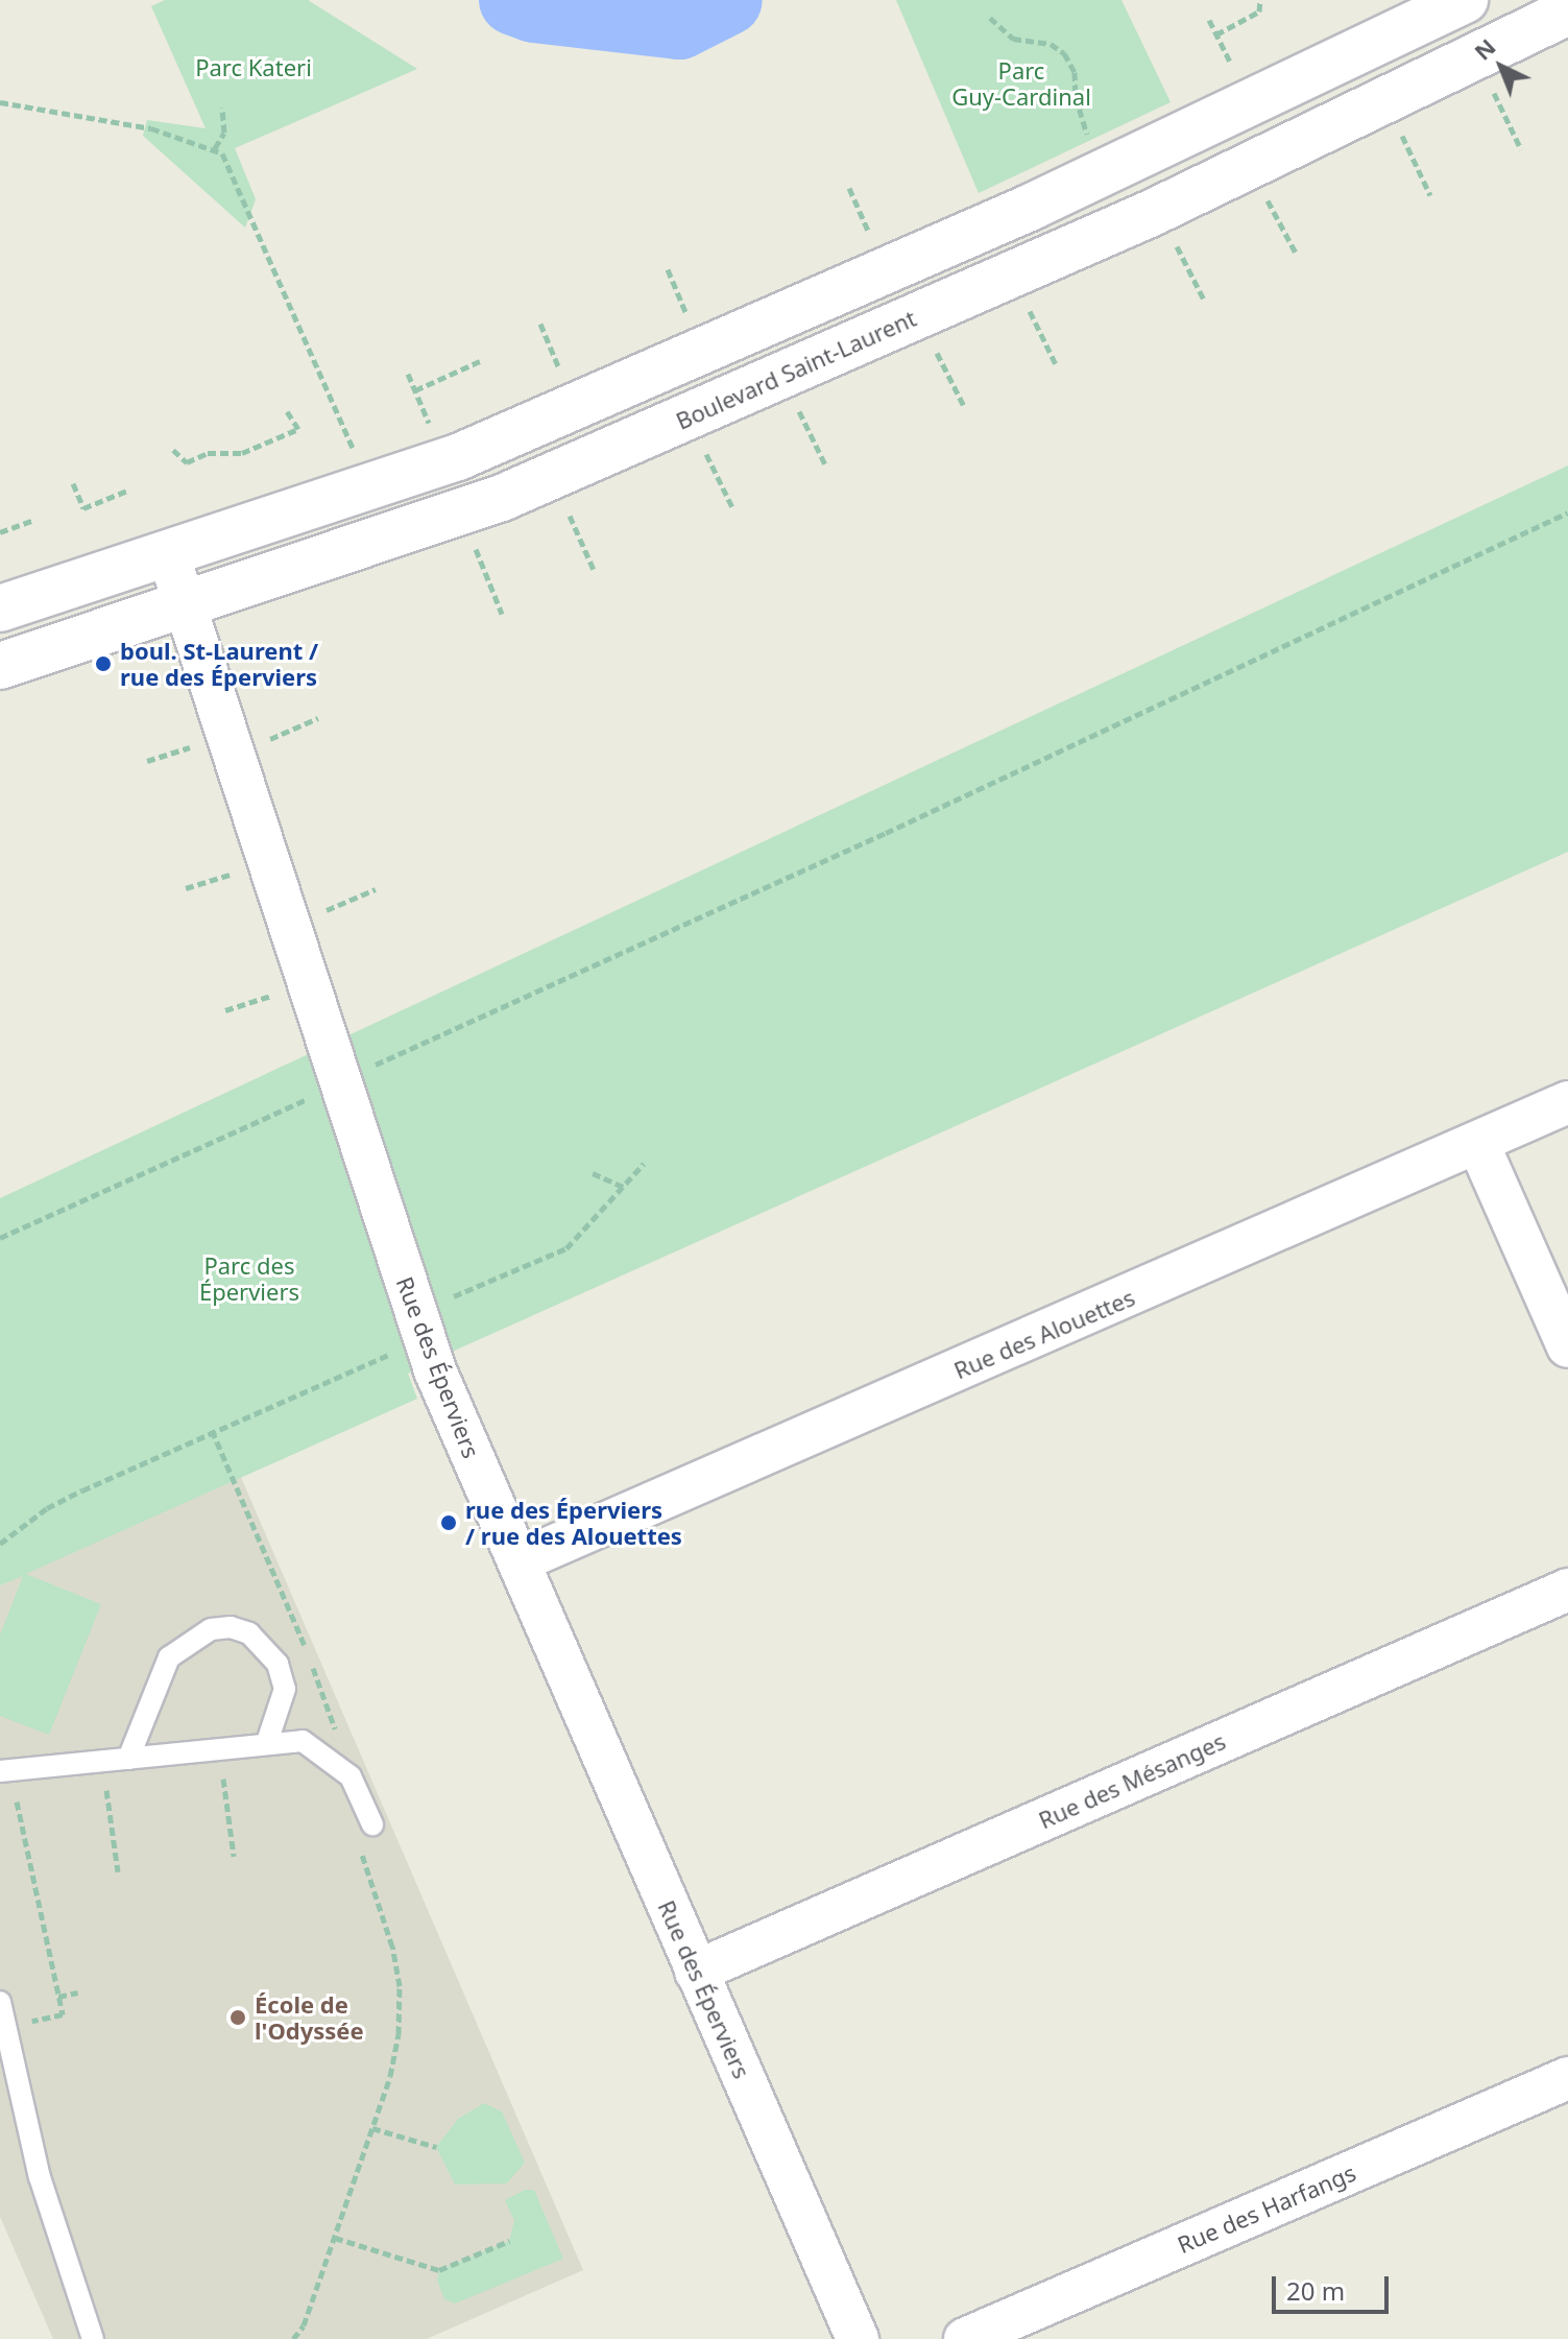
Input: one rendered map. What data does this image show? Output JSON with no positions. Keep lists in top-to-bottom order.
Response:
{
  "streets": {
    "street": [
      "Boulevard Saint-Laurent",
      "Rue des Alouettes",
      "Rue des Éperviers",
      "Rue des Mésanges",
      "Rue des Harfangs"
    ]
  },
  "crossings": [
    ["Boulevard Saint-Laurent", "Rue des Éperviers"],
    ["Rue des Alouettes", "Rue des Éperviers"],
    ["Rue des Éperviers", "Rue des Mésanges"]
  ],
  "parks": ["Parc Kateri", "Parc Guy-Cardinal", "Parc des Éperviers"],
  "places": ["boul. St-Laurent / rue des Éperviers", "rue des Éperviers / rue des Alouettes", "École de l'Odyssée"],
  "scale_bar": "20 m",
  "north": "top left"
}
